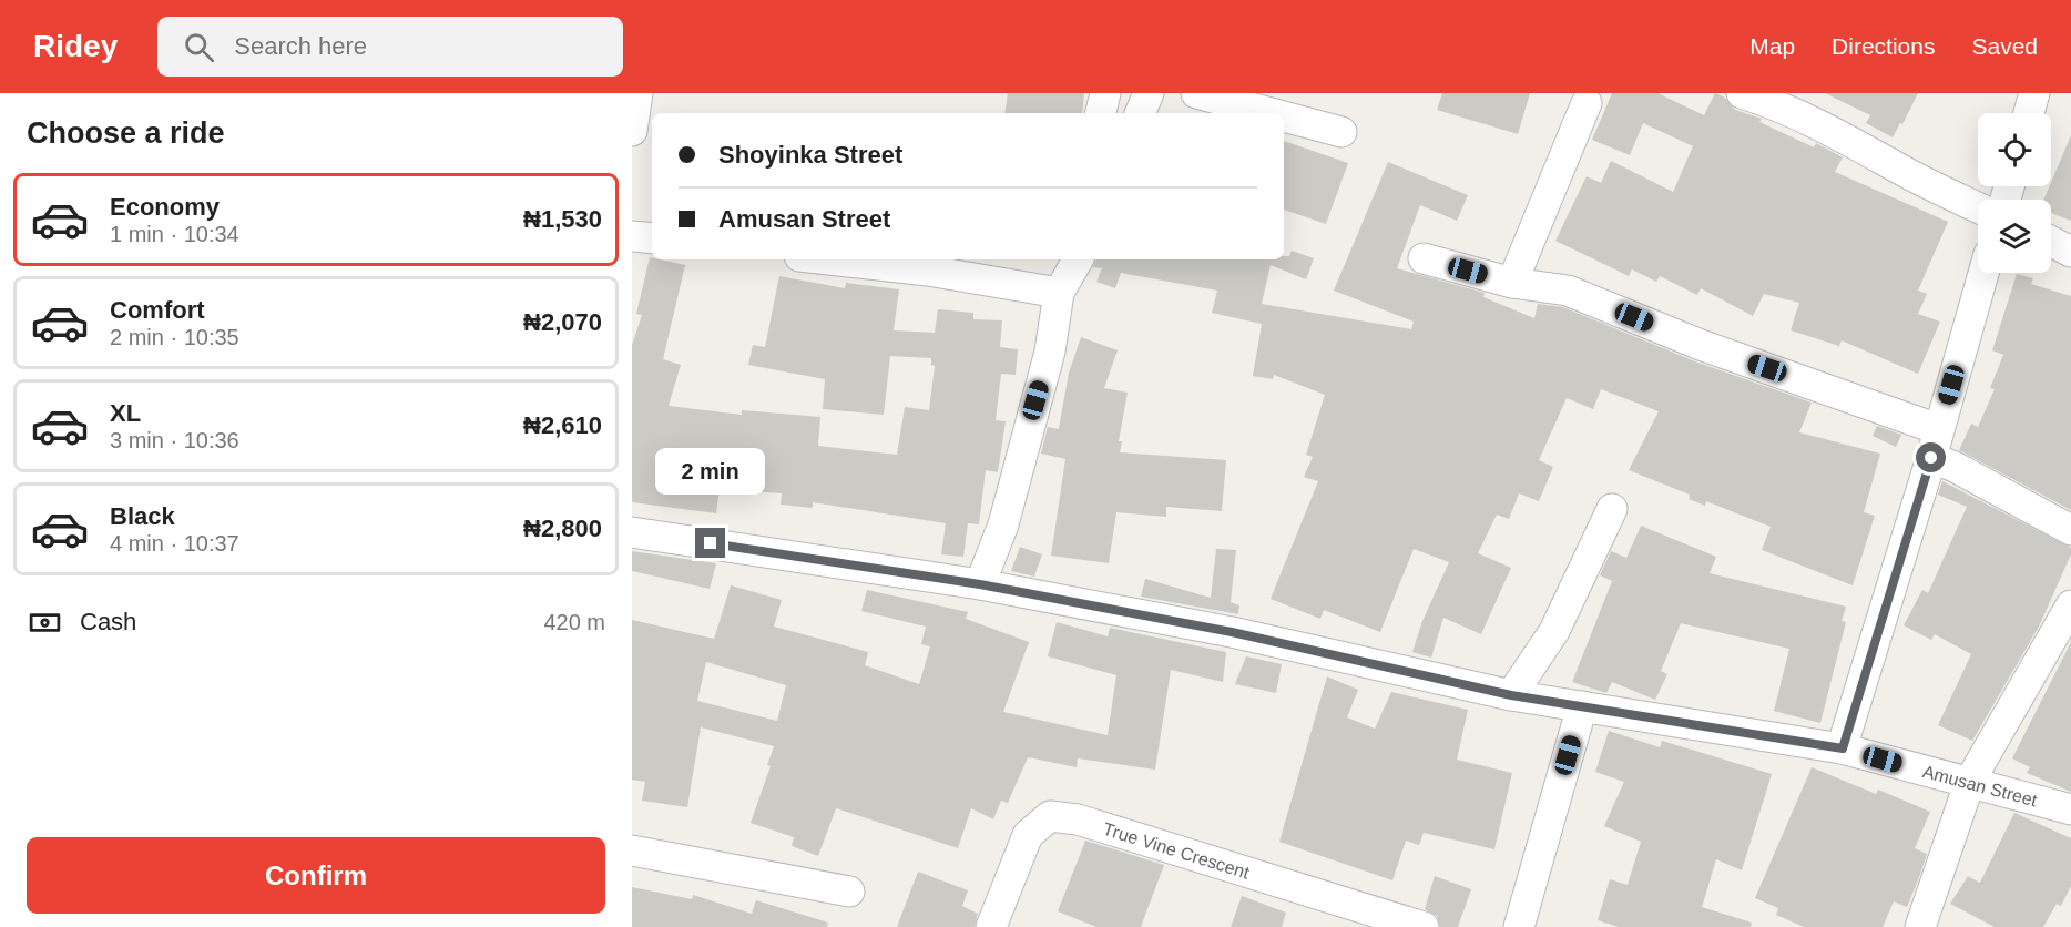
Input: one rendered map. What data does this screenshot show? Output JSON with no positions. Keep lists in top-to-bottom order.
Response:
{
  "streets": {
    "street": ["Amusan Street", "True Vine Crescent"]
  },
  "page": {
    "header": "Ridey",
    "search": "Search here",
    "nav": ["Map", "Directions", "Saved"],
    "heading": "Choose a ride",
    "banner": ["Shoyinka Street", "Amusan Street"],
    "list": [
      {
        "name": "Economy",
        "note": "1 min · 10:34",
        "value": "₦1,530"
      },
      {
        "name": "Comfort",
        "note": "2 min · 10:35",
        "value": "₦2,070"
      },
      {
        "name": "XL",
        "note": "3 min · 10:36",
        "value": "₦2,610"
      },
      {
        "name": "Black",
        "note": "4 min · 10:37",
        "value": "₦2,800"
      }
    ],
    "bubble": "2 min",
    "pay": ["Cash", "420 m"],
    "buttons": "Confirm"
  }
}
